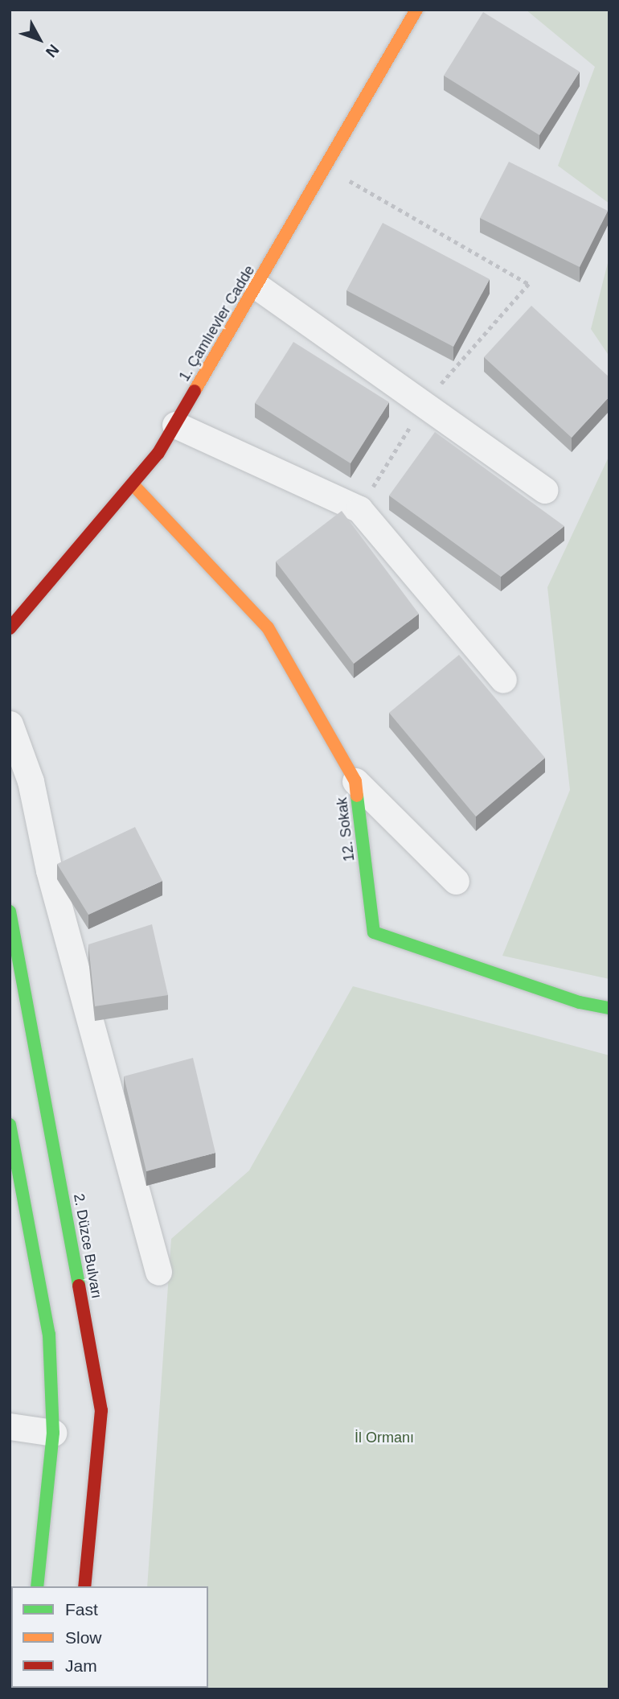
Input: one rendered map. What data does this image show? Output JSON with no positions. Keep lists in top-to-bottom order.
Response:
{
  "streets": {
    "street": ["1. Çamlıevler Cadde", "12. Sokak", "2. Düzce Bulvarı"]
  },
  "crossings": [
    ["1. Çamlıevler Cadde", "12. Sokak"]
  ],
  "parks": ["İl Ormanı"],
  "legend": ["Fast", "Slow", "Jam"],
  "north": "bottom right"
}
